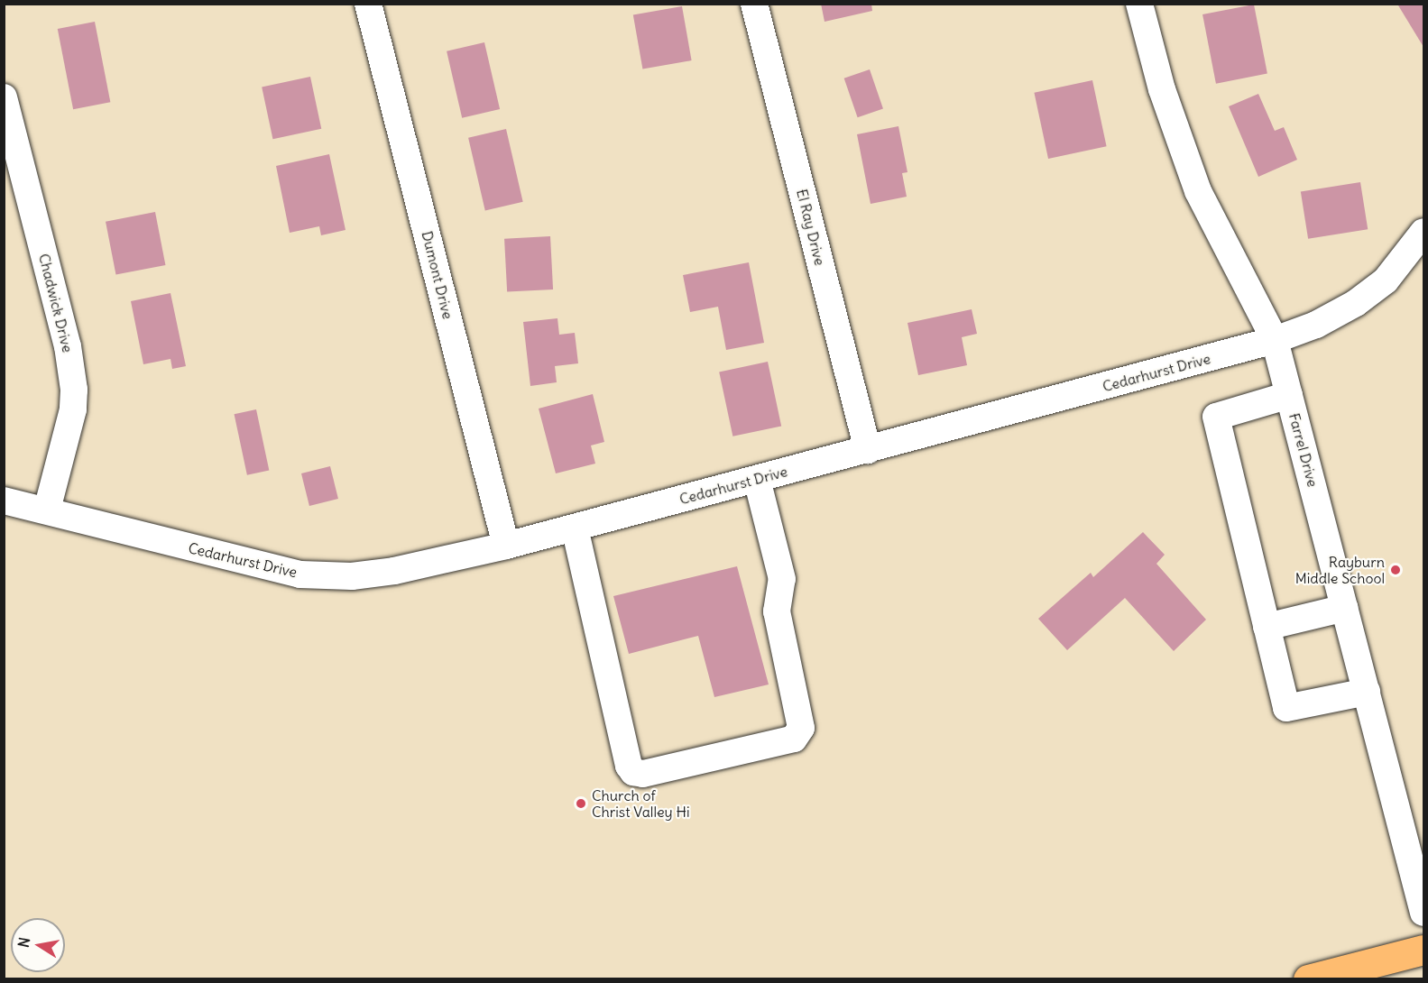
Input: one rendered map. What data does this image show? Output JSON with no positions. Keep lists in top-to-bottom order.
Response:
{
  "streets": {
    "street": [
      "El Ray Drive",
      "Dumont Drive",
      "Chadwick Drive",
      "Cedarhurst Drive",
      "Farrel Drive"
    ]
  },
  "crossings": [
    ["El Ray Drive", "Cedarhurst Drive"],
    ["Dumont Drive", "Cedarhurst Drive"],
    ["Chadwick Drive", "Cedarhurst Drive"],
    ["Cedarhurst Drive", "Farrel Drive"]
  ],
  "places": ["Rayburn Middle School", "Church of Christ Valley Hi"],
  "north": "left"
}
